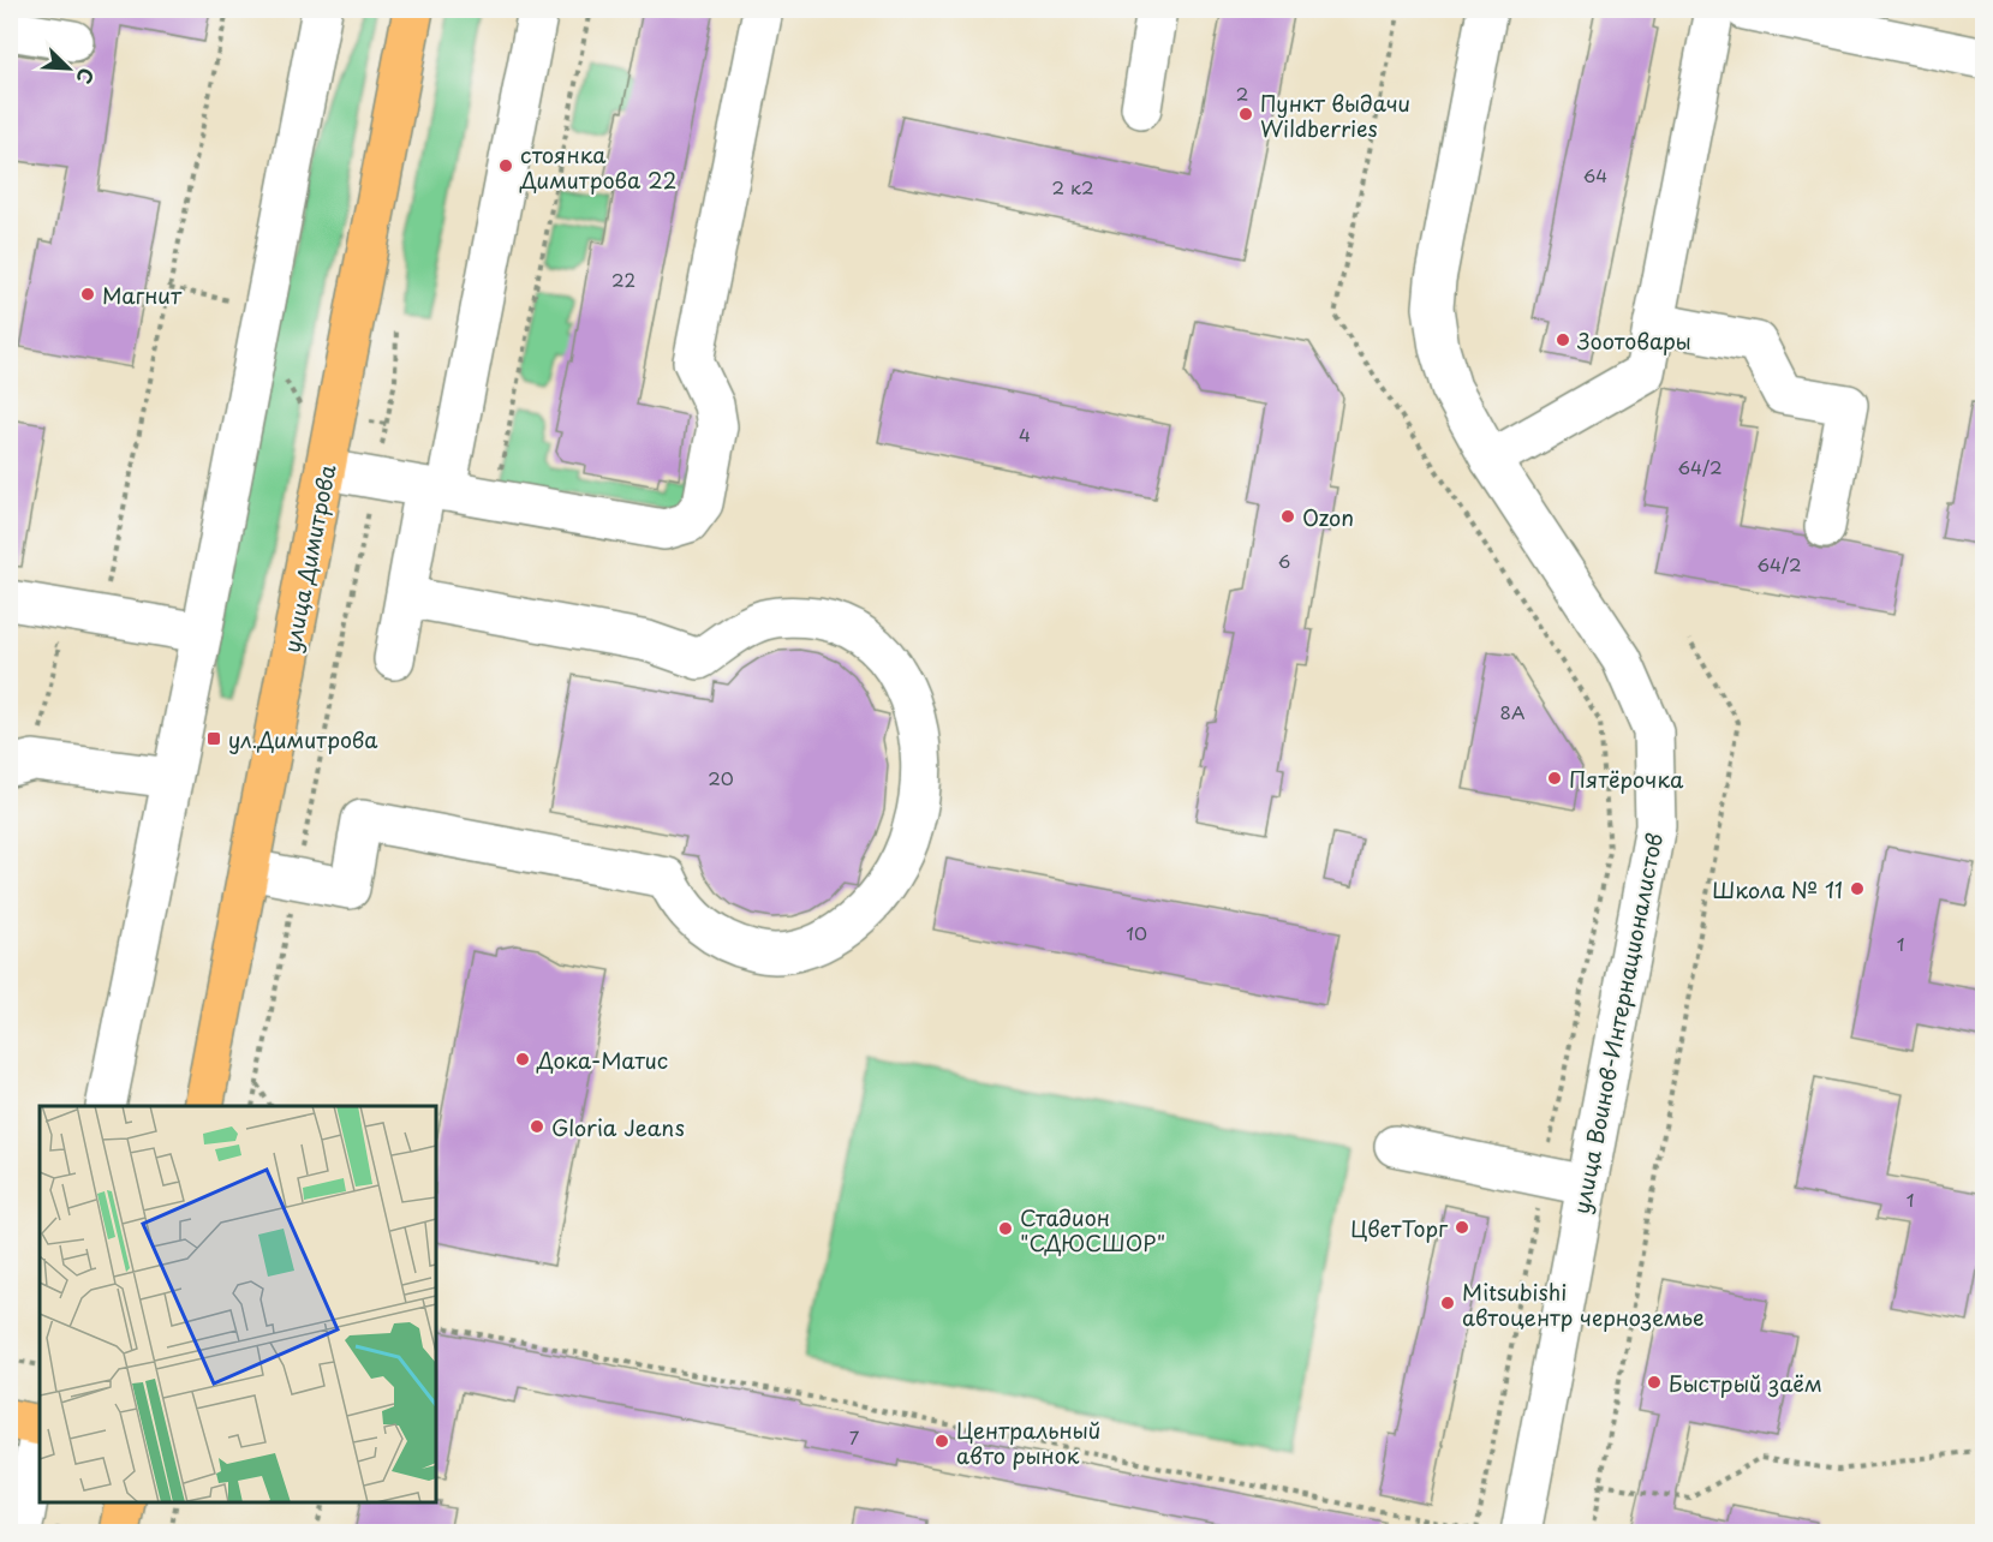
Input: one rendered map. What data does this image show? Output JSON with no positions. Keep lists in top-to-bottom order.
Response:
{
  "streets": {
    "main road": ["улица Димитрова"],
    "street": ["улица Воинов-Интернационалистов"]
  },
  "places": {
    "other": [
      "Пункт выдачи Wildberries",
      "стоянка Димитрова 22",
      "Магнит",
      "Зоотовары",
      "Ozon",
      "Пятёрочка",
      "Школа № 11",
      "Дока-Матис",
      "Gloria Jeans",
      "ЦветТорг",
      "Стадион \"СДЮСШОР\"",
      "Mitsubishi автоцентр черноземье",
      "Быстрый заём",
      "Центральный авто рынок"
    ],
    "transit": ["ул.Димитрова"]
  },
  "house_numbers": [
    "2",
    "64",
    "2 к2",
    "22",
    "4",
    "64/2",
    "6",
    "64/2",
    "8А",
    "20",
    "10",
    "1",
    "1",
    "7"
  ],
  "north": "bottom right"
}
